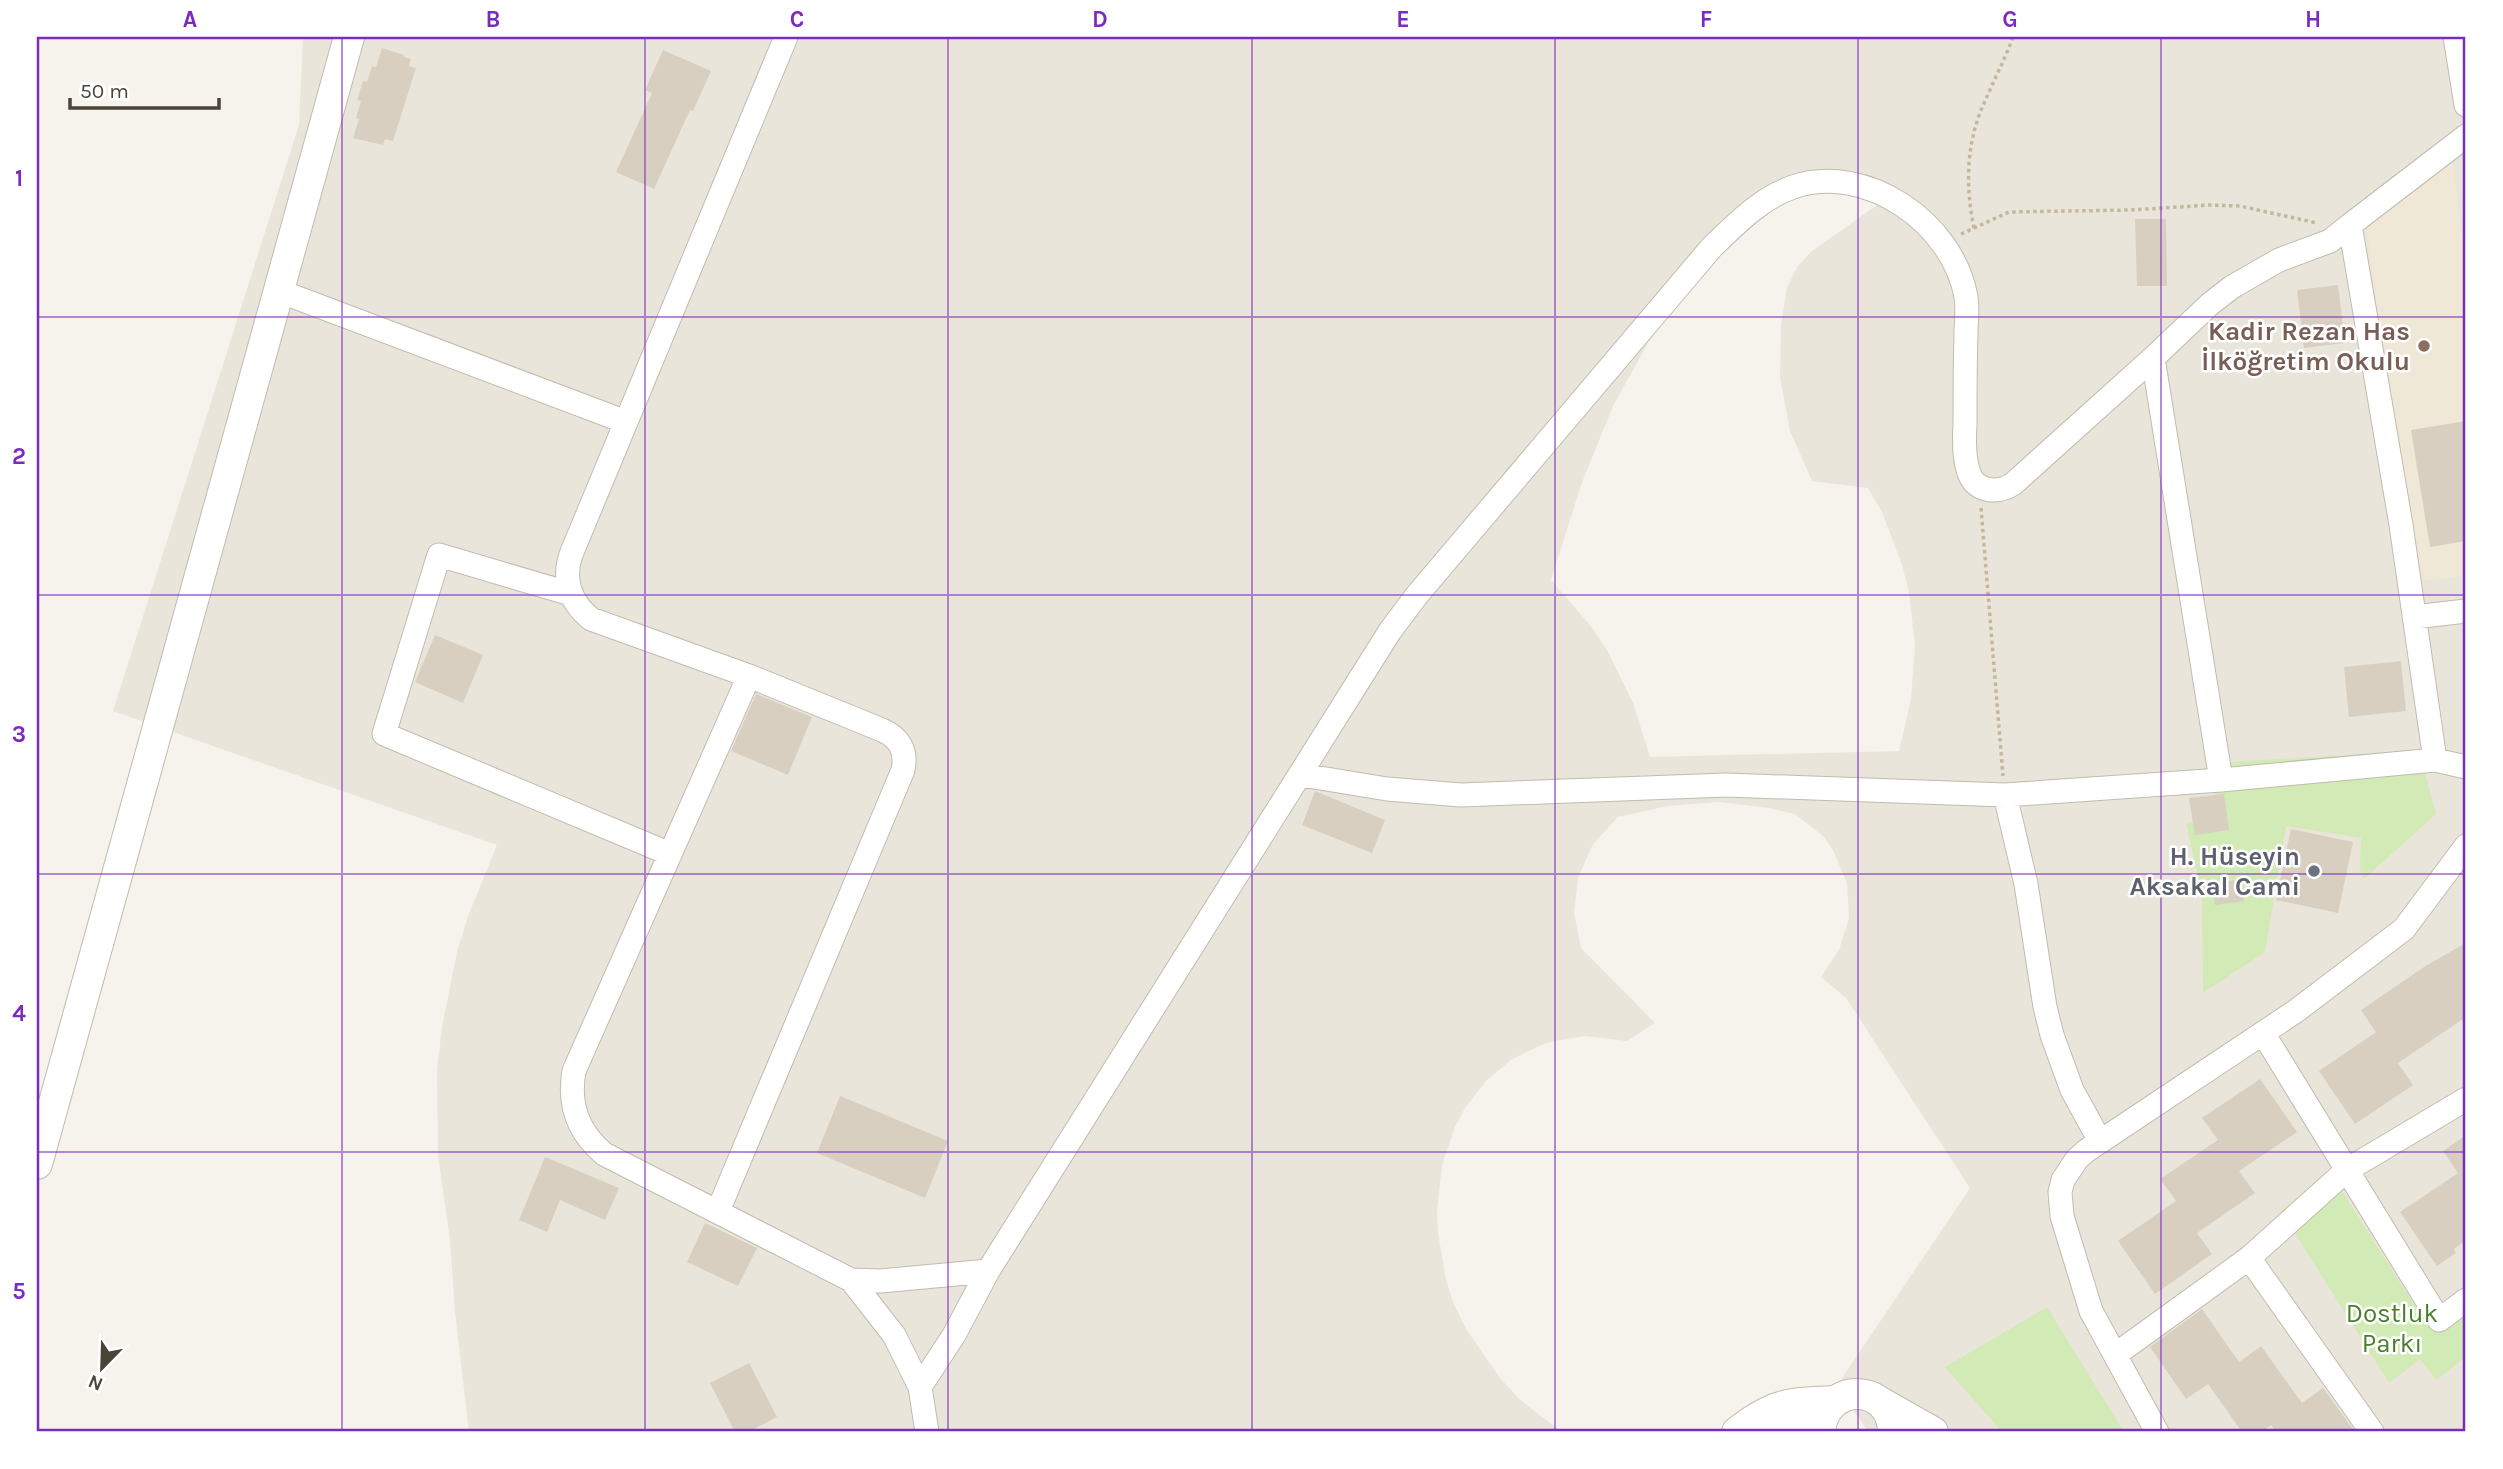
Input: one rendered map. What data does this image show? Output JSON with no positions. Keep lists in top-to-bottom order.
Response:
{
  "parks": ["Dostluk Parkı"],
  "places": ["Kadir Rezan Has İlköğretim Okulu", "H. Hüseyin Aksakal Cami"],
  "scale_bar": "50 m",
  "north": "bottom left",
  "grid": {
    "columns": [
      "A",
      "B",
      "C",
      "D",
      "E",
      "F",
      "G",
      "H"
    ],
    "rows": [
      "1",
      "2",
      "3",
      "4",
      "5"
    ]
  }
}
